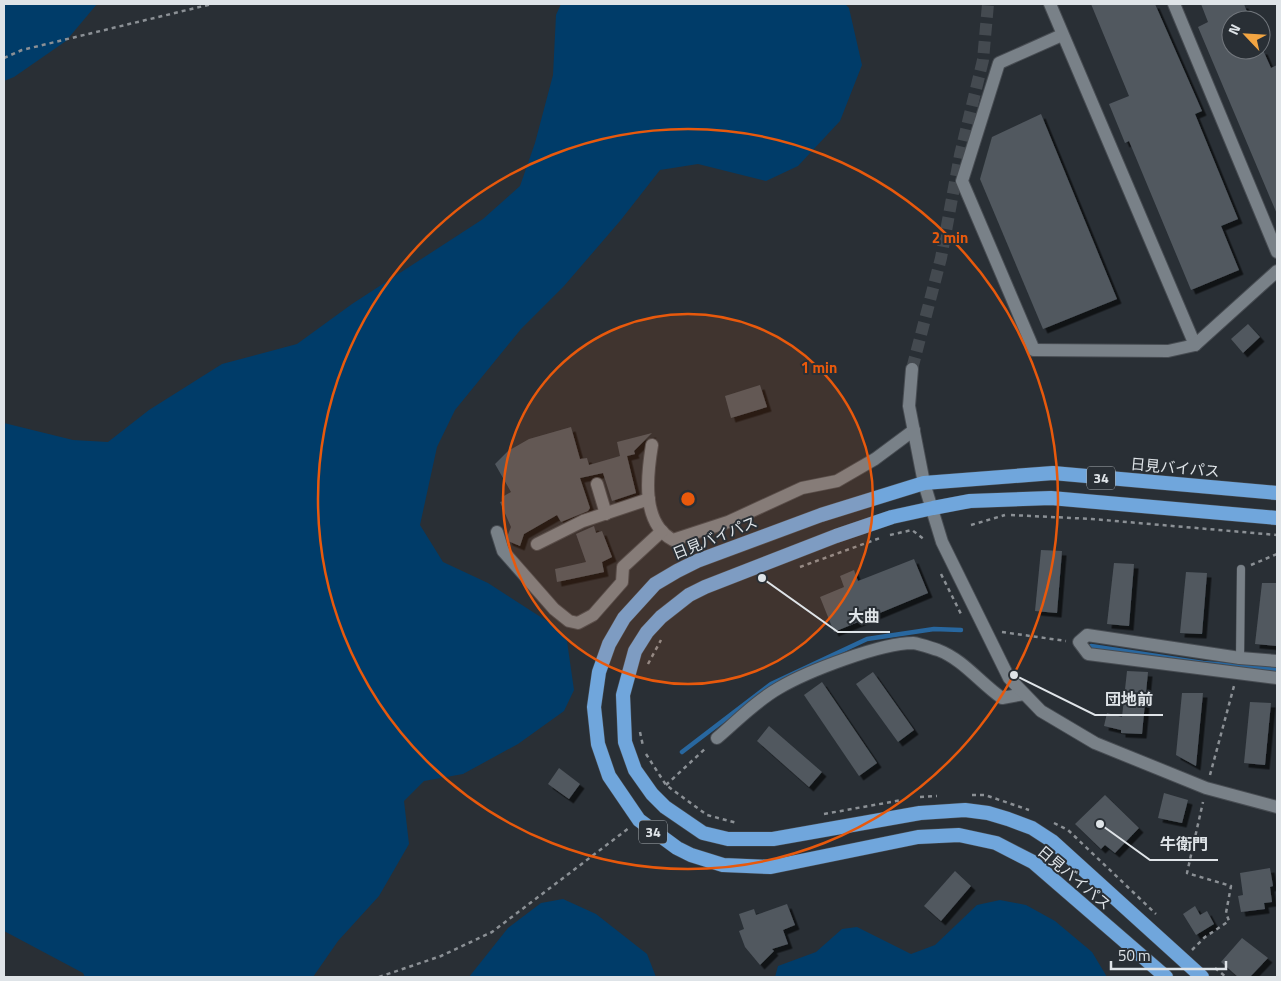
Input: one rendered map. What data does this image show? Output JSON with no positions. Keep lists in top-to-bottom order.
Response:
{
  "streets": {
    "highway": ["日見バイパス", "34"]
  },
  "places": ["大曲", "団地前", "牛衛門"],
  "scale_bar": "50 m",
  "north": "top left",
  "rings": ["2 min", "1 min"]
}
